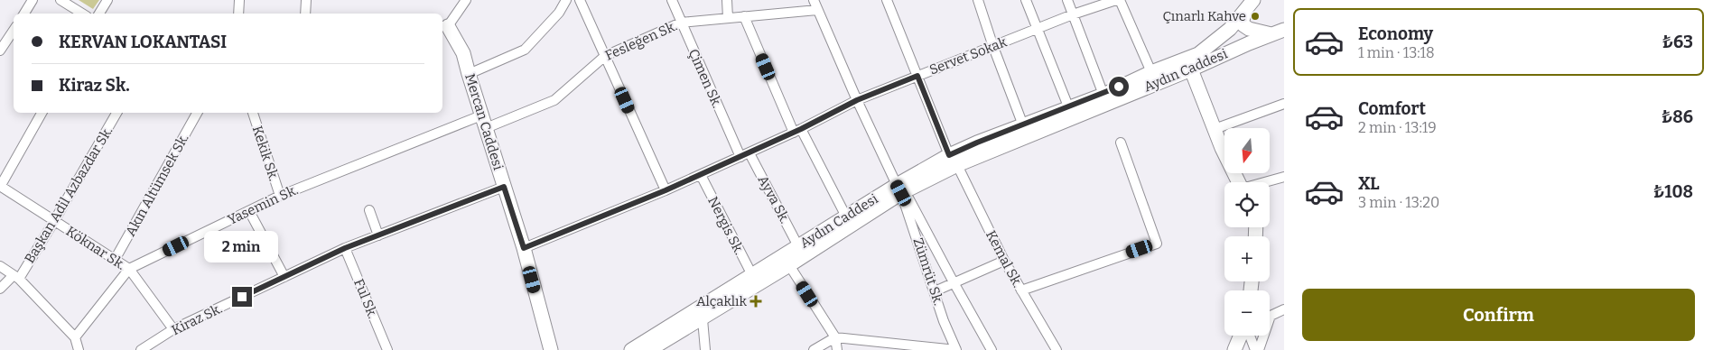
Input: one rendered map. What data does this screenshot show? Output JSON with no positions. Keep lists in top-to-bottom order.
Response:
{
  "streets": {
    "main road": ["Aydın Caddesi", "Mercan Caddesi"],
    "street": [
      "Fesleğen Sk.",
      "Servet Sokak",
      "Çimen Sk.",
      "Kekik Sk.",
      "Akın Altümsek Sk.",
      "Başkan Adil Azbazdar Sk.",
      "Ayva Sk.",
      "Yasemin Sk.",
      "Nergis Sk.",
      "Köknar Sk.",
      "Kemal Sk.",
      "Zümrüt Sk.",
      "Ful Sk.",
      "Kiraz Sk."
    ]
  },
  "crossings": [
    ["Fesleğen Sk.", "Çimen Sk."],
    ["Fesleğen Sk.", "Mercan Caddesi"],
    ["Fesleğen Sk.", "Yasemin Sk."],
    ["Servet Sokak", "Çimen Sk."],
    ["Servet Sokak", "Mercan Caddesi"],
    ["Servet Sokak", "Ayva Sk."],
    ["Servet Sokak", "Nergis Sk."],
    ["Servet Sokak", "Kemal Sk."],
    ["Aydın Caddesi", "Ayva Sk."],
    ["Aydın Caddesi", "Nergis Sk."],
    ["Aydın Caddesi", "Kemal Sk."],
    ["Aydın Caddesi", "Zümrüt Sk."],
    ["Mercan Caddesi", "Yasemin Sk."],
    ["Mercan Caddesi", "Kiraz Sk."],
    ["Kekik Sk.", "Yasemin Sk."],
    ["Akın Altümsek Sk.", "Köknar Sk."],
    ["Başkan Adil Azbazdar Sk.", "Köknar Sk."],
    ["Yasemin Sk.", "Köknar Sk."],
    ["Köknar Sk.", "Kiraz Sk."],
    ["Ful Sk.", "Kiraz Sk."]
  ],
  "places": {
    "other": ["Çınarlı Kahve"],
    "health": ["Alçaklık"]
  },
  "north": "bottom",
  "page": {
    "list": [
      {
        "name": "Economy",
        "note": "1 min · 13:18",
        "value": "₺63"
      },
      {
        "name": "Comfort",
        "note": "2 min · 13:19",
        "value": "₺86"
      },
      {
        "name": "XL",
        "note": "3 min · 13:20",
        "value": "₺108"
      }
    ],
    "banner": ["KERVAN LOKANTASI", "Kiraz Sk."],
    "map_buttons": ["+", "−"],
    "bubble": "2 min",
    "buttons": "Confirm"
  }
}
